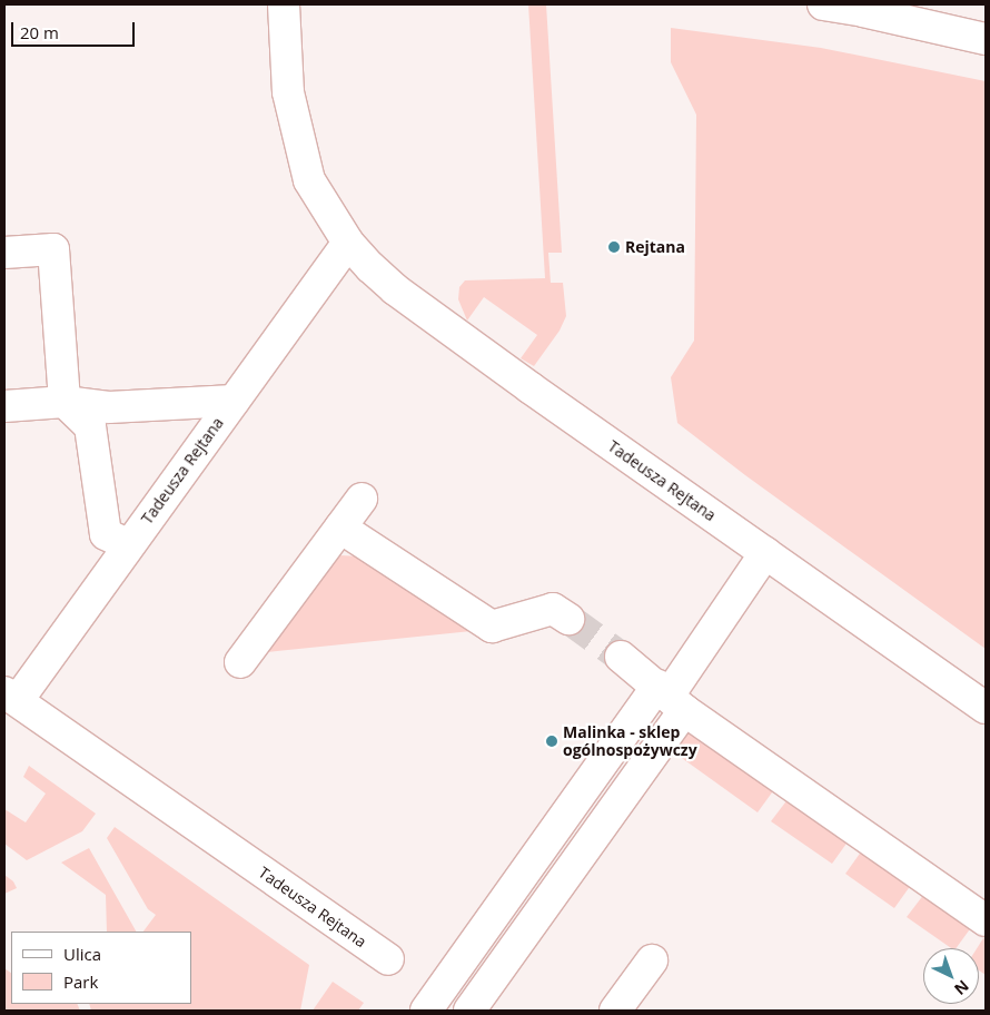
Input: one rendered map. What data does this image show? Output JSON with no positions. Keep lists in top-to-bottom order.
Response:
{
  "streets": {
    "street": ["Tadeusza Rejtana"]
  },
  "places": ["Rejtana", "Malinka - sklep ogólnospożywczy"],
  "legend": ["Ulica", "Park"],
  "scale_bar": "20 m",
  "north": "bottom right"
}
